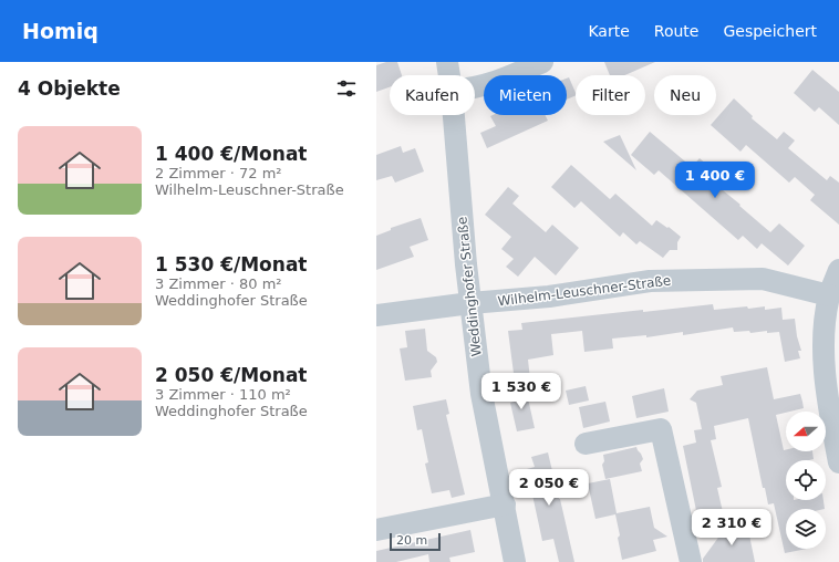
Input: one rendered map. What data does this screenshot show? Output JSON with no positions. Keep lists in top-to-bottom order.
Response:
{
  "streets": {
    "street": ["Weddinghofer Straße", "Wilhelm-Leuschner-Straße"]
  },
  "crossings": [
    ["Weddinghofer Straße", "Wilhelm-Leuschner-Straße"]
  ],
  "scale_bar": "20 m",
  "north": "left",
  "page": {
    "header": "Homiq",
    "nav": ["Karte", "Route", "Gespeichert"],
    "heading": "4 Objekte",
    "chip": [
      "Kaufen",
      "Mieten",
      "Filter",
      "Neu"
    ],
    "list": [
      {
        "name": "1 400 €/Monat",
        "note": "2 Zimmer · 72 m² · Wilhelm-Leuschner-Straße"
      },
      {
        "name": "1 530 €/Monat",
        "note": "3 Zimmer · 80 m² · Weddinghofer Straße"
      },
      {
        "name": "2 050 €/Monat",
        "note": "3 Zimmer · 110 m² · Weddinghofer Straße"
      }
    ],
    "price": [
      "1 400 €",
      "1 530 €",
      "2 050 €",
      "2 310 €"
    ],
    "scale": "20 m"
  }
}
